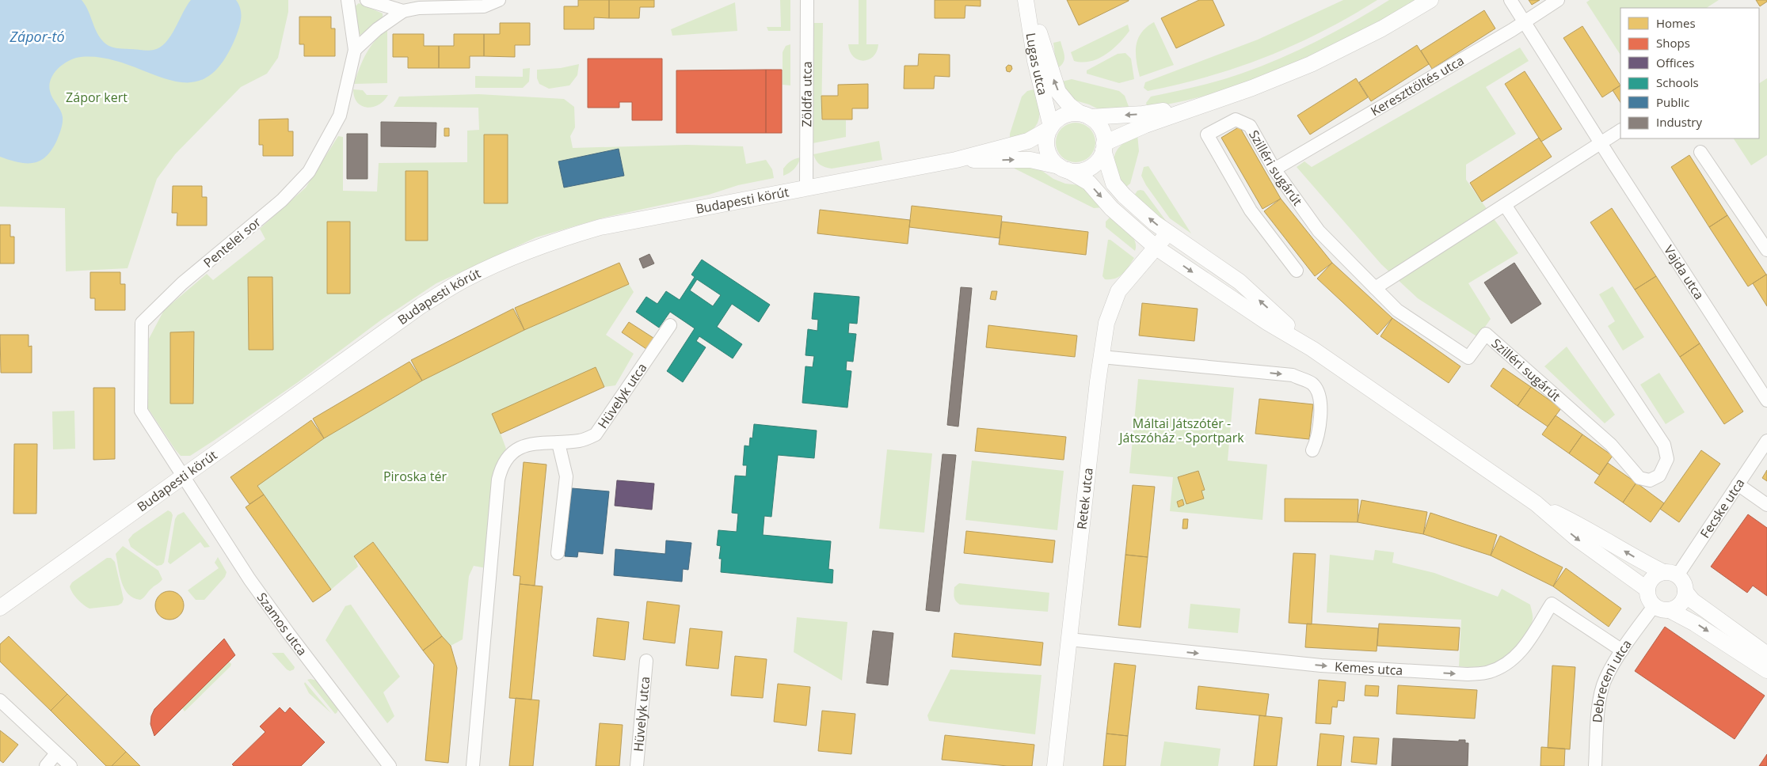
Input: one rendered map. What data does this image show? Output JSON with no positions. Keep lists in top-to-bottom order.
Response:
{
  "streets": {
    "street": [
      "Lugas utca",
      "Kereszttöltés utca",
      "Zöldfa utca",
      "Szilléri sugárút",
      "Budapesti körút",
      "Pentelei sor",
      "Vajda utca",
      "Hüvelyk utca",
      "Retek utca",
      "Fecske utca",
      "Szamos utca",
      "Kemes utca",
      "Debreceni utca"
    ]
  },
  "crossings": [
    ["Lugas utca", "Budapesti körút"],
    ["Kereszttöltés utca", "Szilléri sugárút"],
    ["Kereszttöltés utca", "Vajda utca"],
    ["Zöldfa utca", "Budapesti körút"],
    ["Budapesti körút", "Pentelei sor"],
    ["Budapesti körút", "Szamos utca"],
    ["Pentelei sor", "Szamos utca"],
    ["Retek utca", "Kemes utca"],
    ["Fecske utca", "Debreceni utca"],
    ["Kemes utca", "Debreceni utca"]
  ],
  "one_way": ["Kemes utca"],
  "water": ["Zápor-tó"],
  "parks": ["Zápor kert", "Máltai Játszótér - Játszóház - Sportpark", "Piroska tér"],
  "legend": [
    "Homes",
    "Shops",
    "Offices",
    "Schools",
    "Public",
    "Industry"
  ]
}
